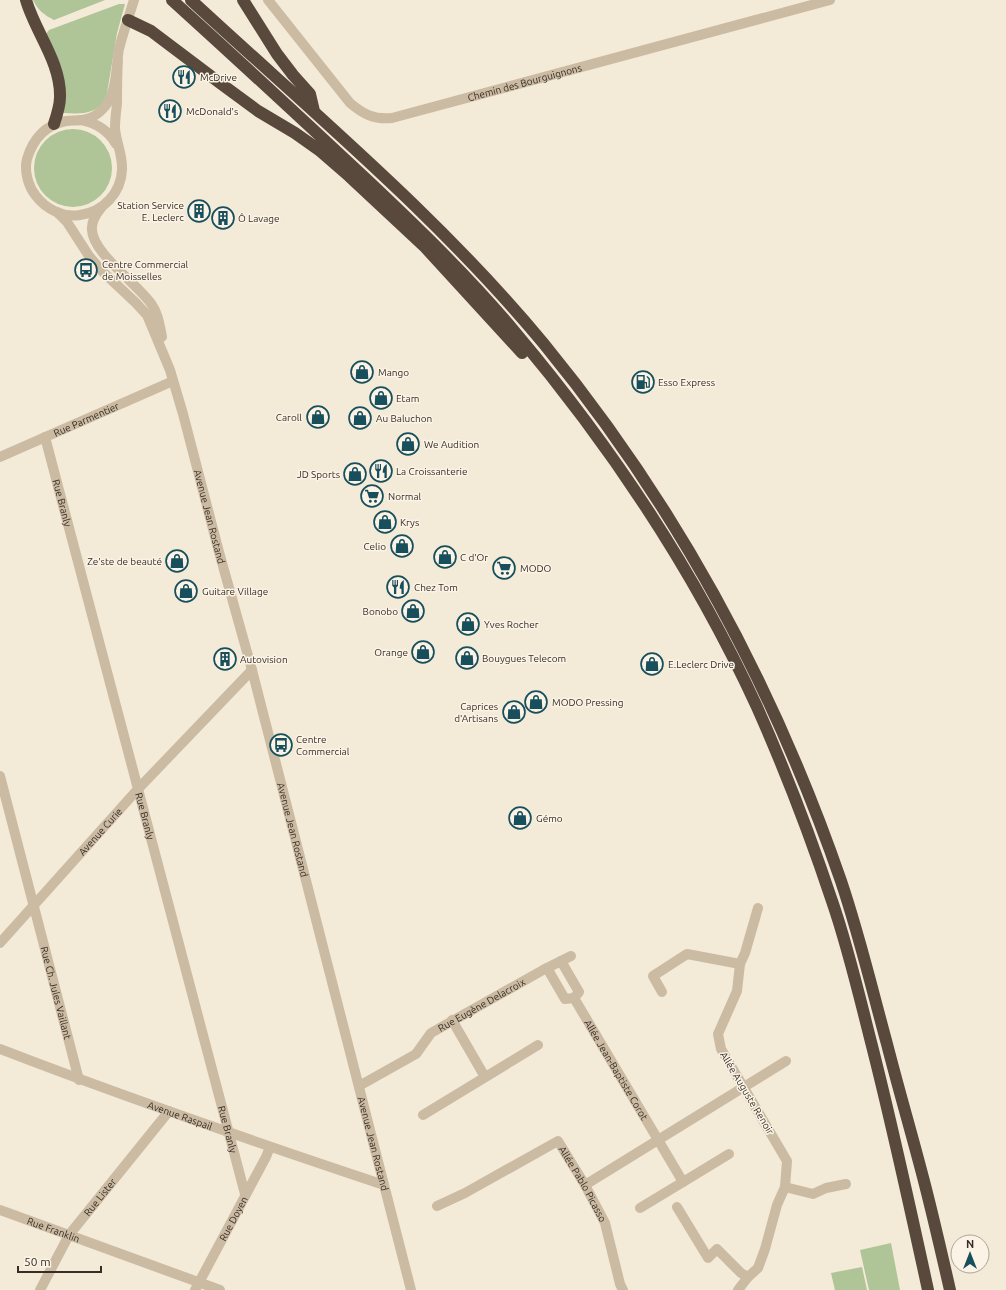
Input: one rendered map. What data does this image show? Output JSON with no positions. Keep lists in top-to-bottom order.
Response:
{
  "streets": {
    "street": [
      "Chemin des Bourguignons",
      "Rue Parmentier",
      "Rue Branly",
      "Avenue Jean Rostand",
      "Avenue Curie",
      "Rue Ch. Jules Vaillant",
      "Rue Eugène Delacroix",
      "Allée Jean-Baptiste Corot",
      "Allée Auguste Renoir",
      "Avenue Raspail",
      "Allée Pablo Picasso",
      "Rue Lister",
      "Rue Doyen",
      "Rue Franklin"
    ]
  },
  "crossings": [
    ["Rue Parmentier", "Rue Branly"],
    ["Rue Parmentier", "Avenue Jean Rostand"],
    ["Rue Branly", "Avenue Curie"],
    ["Rue Branly", "Avenue Raspail"],
    ["Rue Branly", "Rue Doyen"],
    ["Avenue Jean Rostand", "Avenue Curie"],
    ["Avenue Jean Rostand", "Rue Eugène Delacroix"],
    ["Avenue Jean Rostand", "Avenue Raspail"],
    ["Avenue Curie", "Rue Ch. Jules Vaillant"],
    ["Rue Ch. Jules Vaillant", "Avenue Raspail"],
    ["Rue Eugène Delacroix", "Allée Jean-Baptiste Corot"],
    ["Avenue Raspail", "Rue Lister"],
    ["Avenue Raspail", "Rue Doyen"],
    ["Rue Lister", "Rue Franklin"],
    ["Rue Doyen", "Rue Franklin"]
  ],
  "places": {
    "restaurant": [
      "McDrive",
      "McDonald's",
      "La Croissanterie",
      "Chez Tom"
    ],
    "building": ["Station Service E. Leclerc", "Ô Lavage", "Autovision"],
    "bus stop": ["Centre Commercial de Moisselles", "Centre Commercial"],
    "shop": [
      "Mango",
      "Etam",
      "Caroll",
      "Au Baluchon",
      "We Audition",
      "JD Sports",
      "Krys",
      "Celio",
      "C d'Or",
      "Ze'ste de beauté",
      "Guitare Village",
      "Bonobo",
      "Yves Rocher",
      "Orange",
      "Bouygues Telecom",
      "E.Leclerc Drive",
      "MODO Pressing",
      "Caprices d'Artisans",
      "Gémo"
    ],
    "fuel station": ["Esso Express"],
    "supermarket": ["Normal", "MODO"]
  },
  "scale_bar": "50 m",
  "north": "top"
}
